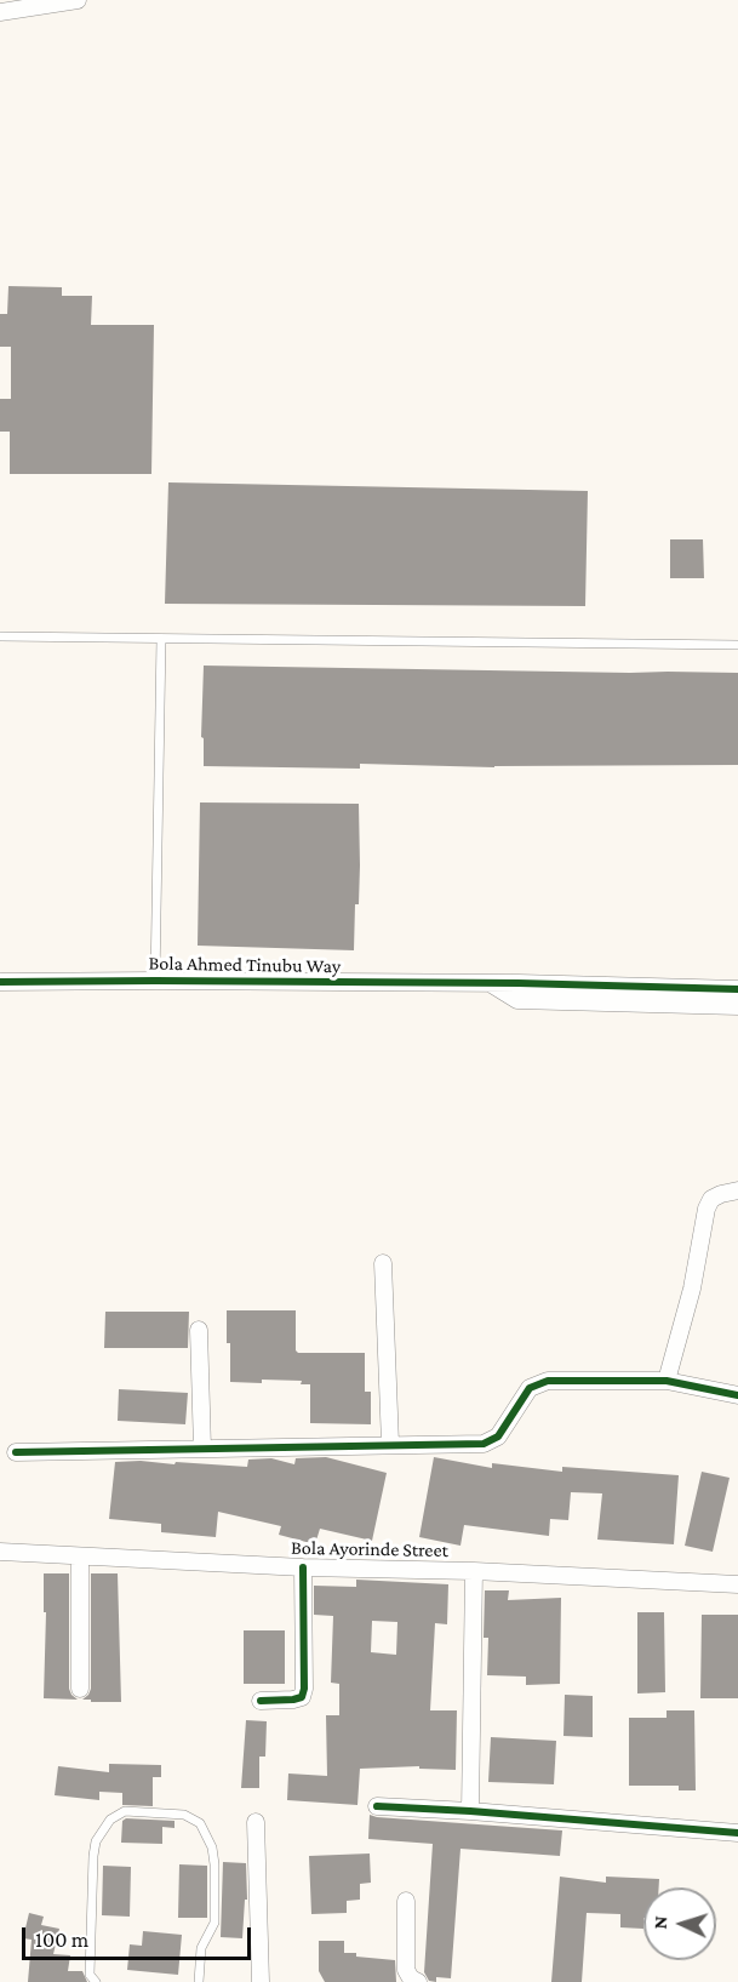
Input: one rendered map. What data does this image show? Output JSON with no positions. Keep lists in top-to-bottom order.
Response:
{
  "streets": {
    "street": ["Bola Ahmed Tinubu Way", "Bola Ayorinde Street"]
  },
  "scale_bar": "100 m",
  "north": "left"
}
